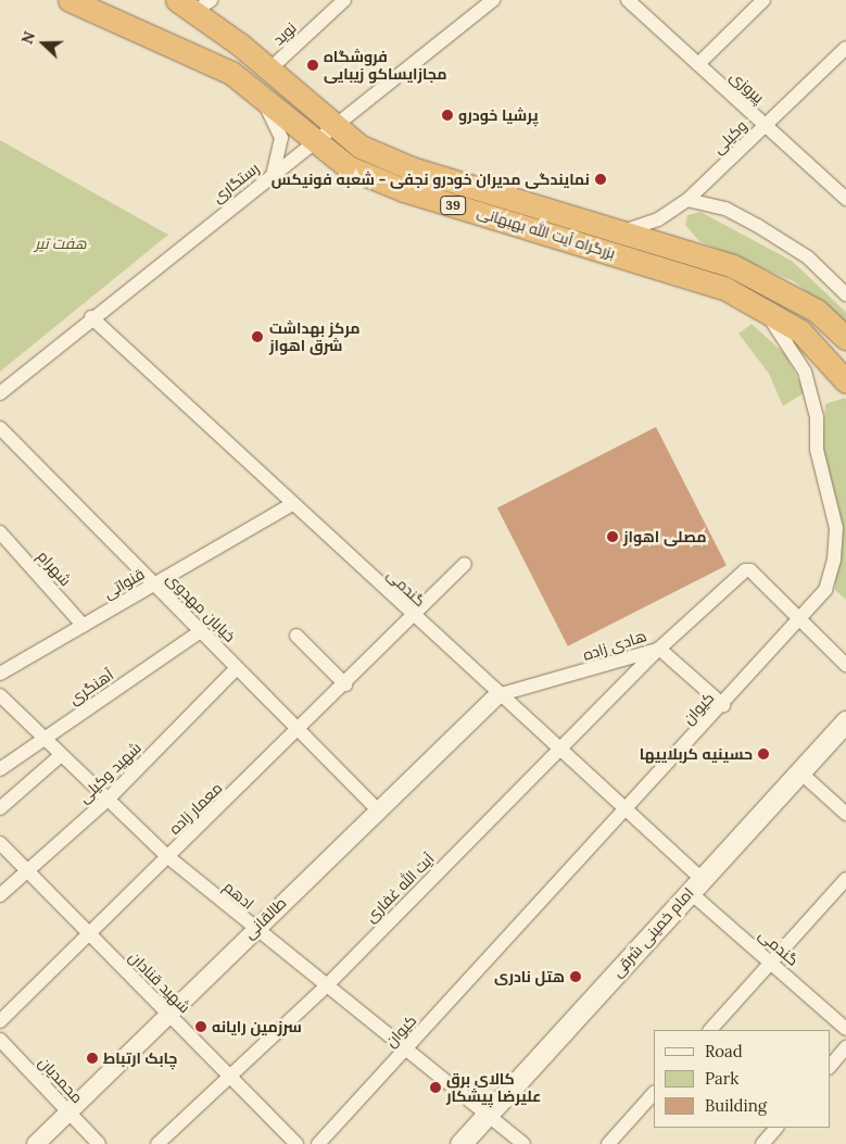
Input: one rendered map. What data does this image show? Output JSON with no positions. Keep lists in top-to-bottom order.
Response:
{
  "streets": {
    "highway": ["39", "بزرگراه آیت الله بهبهانی"],
    "main road": ["امام خمینی شرقی"],
    "street": [
      "نوید",
      "پیروزی",
      "وکیلی",
      "رستگاری",
      "شهرام",
      "قنواتی",
      "گندمی",
      "خیابان مهدوی",
      "هادی زاده",
      "آهنگری",
      "کیوان",
      "شهید وکیلی",
      "معمار زاده",
      "آیت الله غفاری",
      "ادهم",
      "طالقانی",
      "شهید قنادان",
      "محمدیان"
    ]
  },
  "crossings": [
    ["نوید", "بزرگراه آیت الله بهبهانی"],
    ["پیروزی", "وکیلی"],
    ["وکیلی", "بزرگراه آیت الله بهبهانی"],
    ["رستگاری", "بزرگراه آیت الله بهبهانی"],
    ["رستگاری", "گندمی"],
    ["بزرگراه آیت الله بهبهانی", "کیوان"],
    ["شهرام", "قنواتی"],
    ["قنواتی", "گندمی"],
    ["قنواتی", "خیابان مهدوی"],
    ["گندمی", "هادی زاده"],
    ["گندمی", "کیوان"],
    ["گندمی", "معمار زاده"],
    ["گندمی", "آیت الله غفاری"],
    ["گندمی", "طالقانی"],
    ["گندمی", "امام خمینی شرقی"],
    ["خیابان مهدوی", "آهنگری"],
    ["خیابان مهدوی", "شهید وکیلی"],
    ["خیابان مهدوی", "معمار زاده"],
    ["خیابان مهدوی", "طالقانی"],
    ["هادی زاده", "کیوان"],
    ["هادی زاده", "آیت الله غفاری"],
    ["هادی زاده", "طالقانی"],
    ["آهنگری", "ادهم"],
    ["کیوان", "ادهم"],
    ["شهید وکیلی", "ادهم"],
    ["شهید وکیلی", "شهید قنادان"],
    ["معمار زاده", "ادهم"],
    ["معمار زاده", "شهید قنادان"],
    ["آیت الله غفاری", "ادهم"],
    ["آیت الله غفاری", "شهید قنادان"],
    ["ادهم", "طالقانی"],
    ["ادهم", "امام خمینی شرقی"],
    ["طالقانی", "شهید قنادان"],
    ["طالقانی", "محمدیان"]
  ],
  "parks": ["هفت تیر"],
  "places": [
    "فروشگاه مجازایساکو زیبایی",
    "پرشيا خودرو",
    "نمایندگی مدیران خودرو نجفی - شعبه فونیکس",
    "مرکز بهداشت شرق اهواز",
    "مصلی اهواز",
    "حسینیه کربلاییها",
    "هتل نادری",
    "سرزمین رایانه",
    "چابک ارتباط",
    "کالای برق علیرضا پیشکار"
  ],
  "legend": ["Road", "Park", "Building"],
  "north": "left"
}
